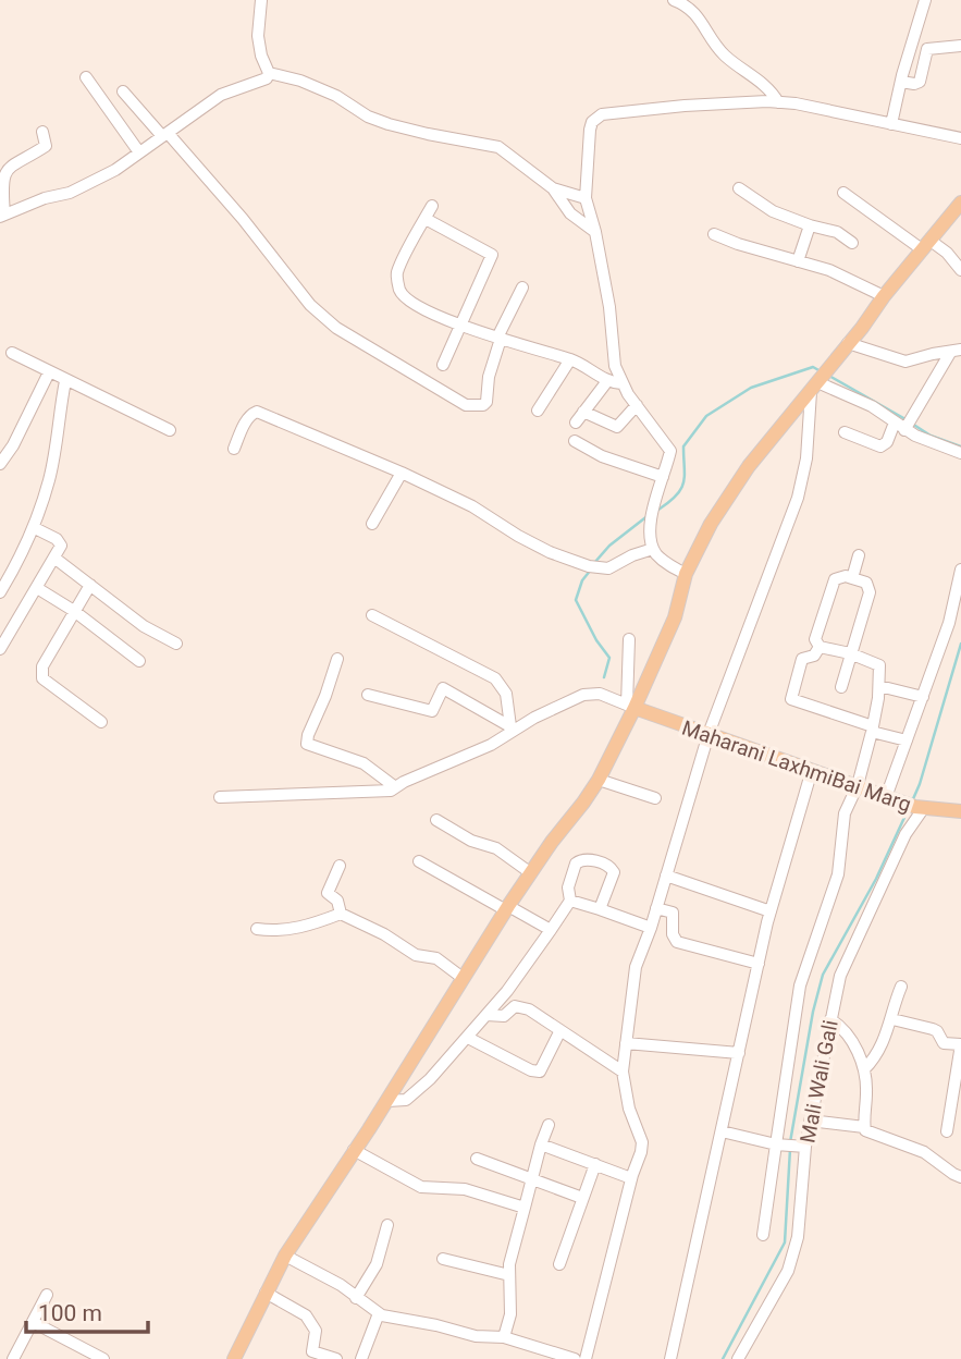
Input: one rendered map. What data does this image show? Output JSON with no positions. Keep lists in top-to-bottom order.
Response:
{
  "streets": {
    "main road": ["Maharani LaxhmiBai Marg"],
    "street": ["Mali Wali Gali"]
  },
  "crossings": [
    ["Maharani LaxhmiBai Marg", "Mali Wali Gali"]
  ],
  "scale_bar": "100 m"
}
